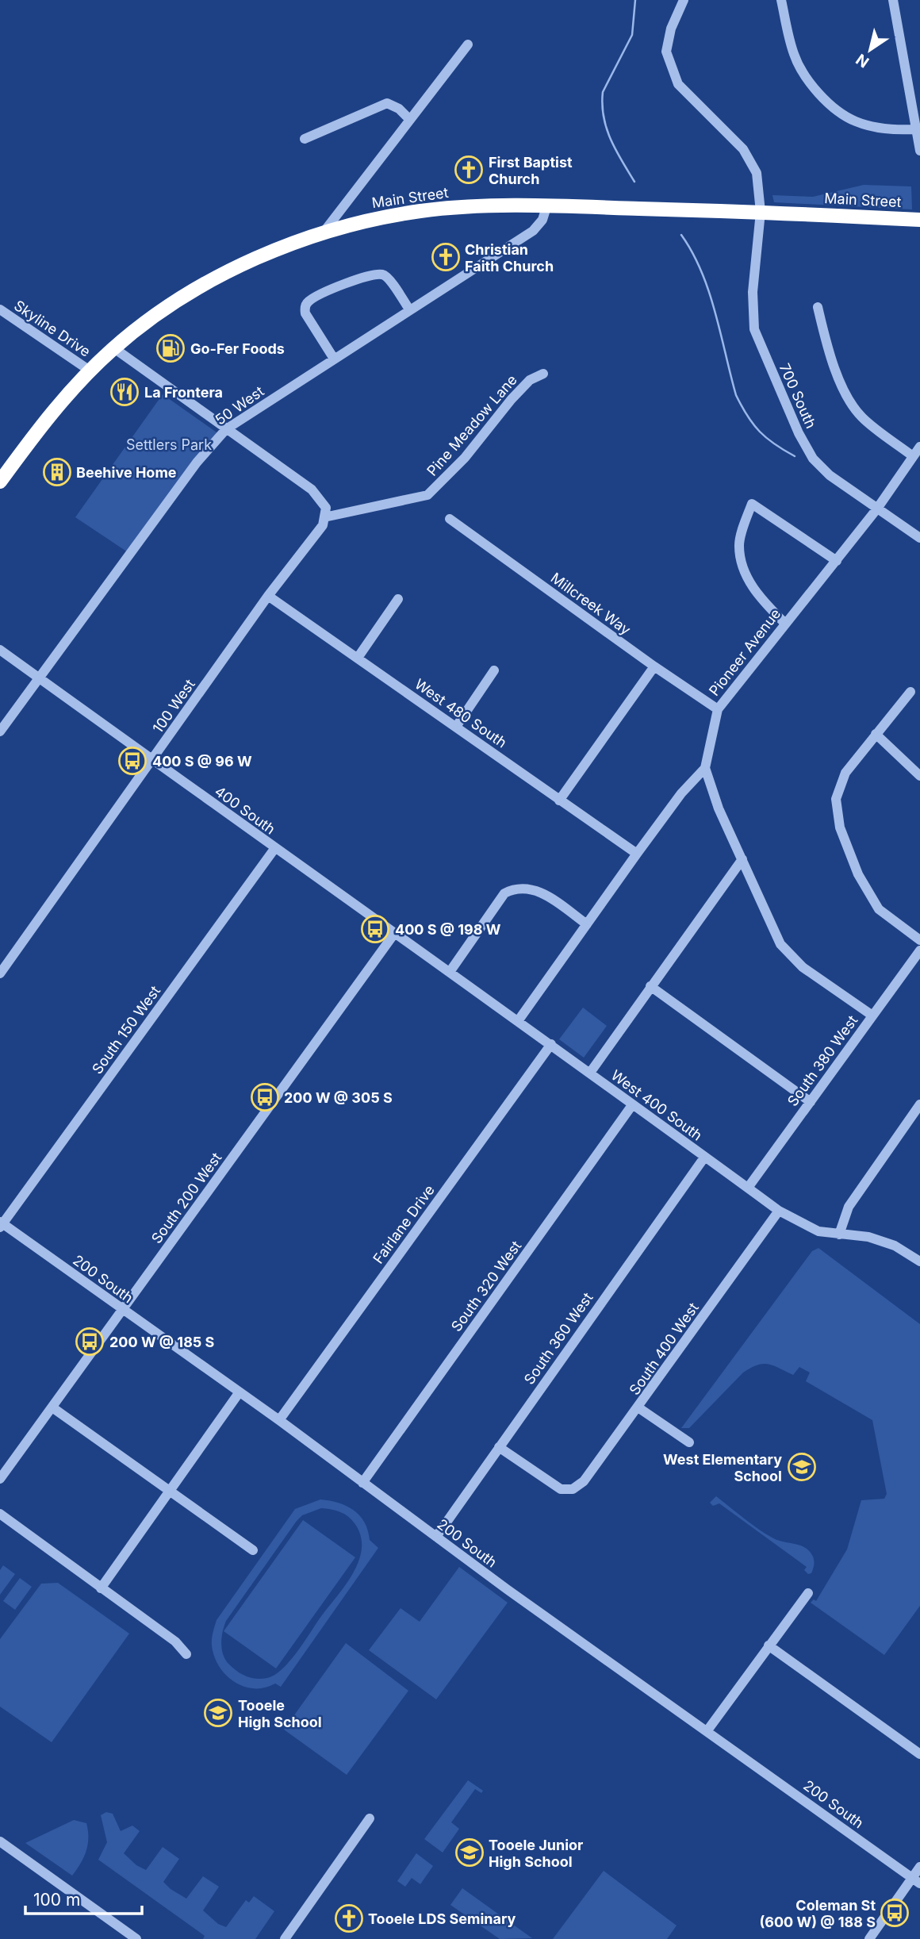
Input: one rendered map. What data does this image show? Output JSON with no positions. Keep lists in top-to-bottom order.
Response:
{
  "streets": {
    "highway": ["Main Street"],
    "street": [
      "Skyline Drive",
      "700 South",
      "50 West",
      "Pine Meadow Lane",
      "Millcreek Way",
      "Pioneer Avenue",
      "100 West",
      "West 480 South",
      "400 South",
      "South 150 West",
      "South 380 West",
      "West 400 South",
      "South 200 West",
      "Fairlane Drive",
      "200 South",
      "South 320 West",
      "South 360 West",
      "South 400 West"
    ]
  },
  "crossings": [
    ["Main Street", "Skyline Drive"],
    ["Main Street", "700 South"],
    ["Main Street", "50 West"],
    ["700 South", "Pioneer Avenue"],
    ["50 West", "400 South"],
    ["Pine Meadow Lane", "100 West"],
    ["Millcreek Way", "Pioneer Avenue"],
    ["100 West", "West 480 South"],
    ["100 West", "400 South"],
    ["400 South", "South 150 West"],
    ["400 South", "West 400 South"],
    ["400 South", "South 200 West"],
    ["South 150 West", "200 South"],
    ["South 380 West", "West 400 South"],
    ["West 400 South", "South 200 West"],
    ["West 400 South", "Fairlane Drive"],
    ["West 400 South", "South 320 West"],
    ["West 400 South", "South 360 West"],
    ["West 400 South", "South 400 West"],
    ["South 200 West", "200 South"],
    ["Fairlane Drive", "200 South"],
    ["200 South", "South 320 West"],
    ["200 South", "South 360 West"],
    ["South 360 West", "South 400 West"]
  ],
  "parks": ["Settlers Park"],
  "places": {
    "church": ["First Baptist Church", "Christian Faith Church", "Tooele LDS Seminary"],
    "fuel station": ["Go-Fer Foods"],
    "restaurant": ["La Frontera"],
    "building": ["Beehive Home"],
    "bus stop": [
      "400 S @ 96 W",
      "400 S @ 198 W",
      "200 W @ 305 S",
      "200 W @ 185 S",
      "Coleman St (600 W) @ 188 S"
    ],
    "school or university": ["West Elementary School", "Tooele High School", "Tooele Junior High School"]
  },
  "scale_bar": "100 m",
  "north": "bottom left"
}
